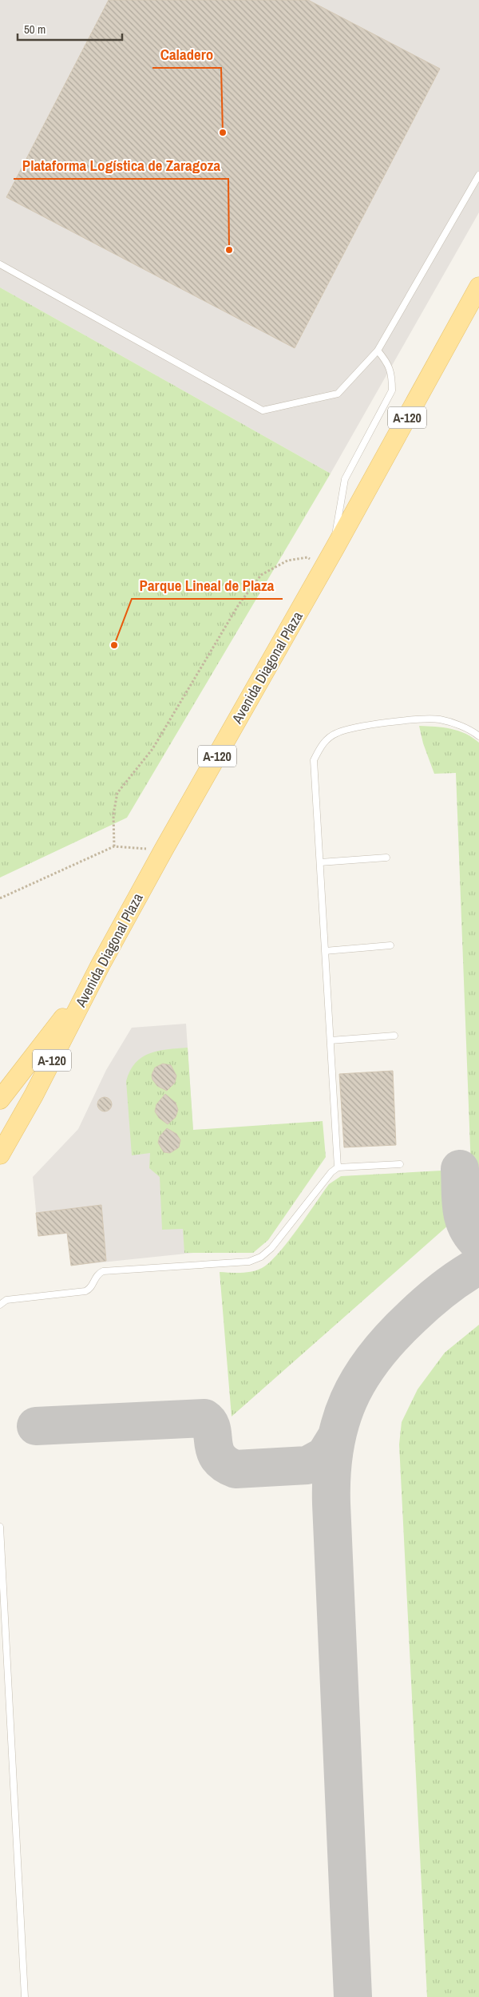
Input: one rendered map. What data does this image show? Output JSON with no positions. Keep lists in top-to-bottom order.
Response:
{
  "streets": {
    "main road": ["A-120", "Avenida Diagonal Plaza"]
  },
  "crossings": [
    ["A-120", "Avenida Diagonal Plaza"]
  ],
  "places": ["Caladero", "Plataforma Logística de Zaragoza", "Parque Lineal de Plaza"],
  "scale_bar": "50 m"
}
